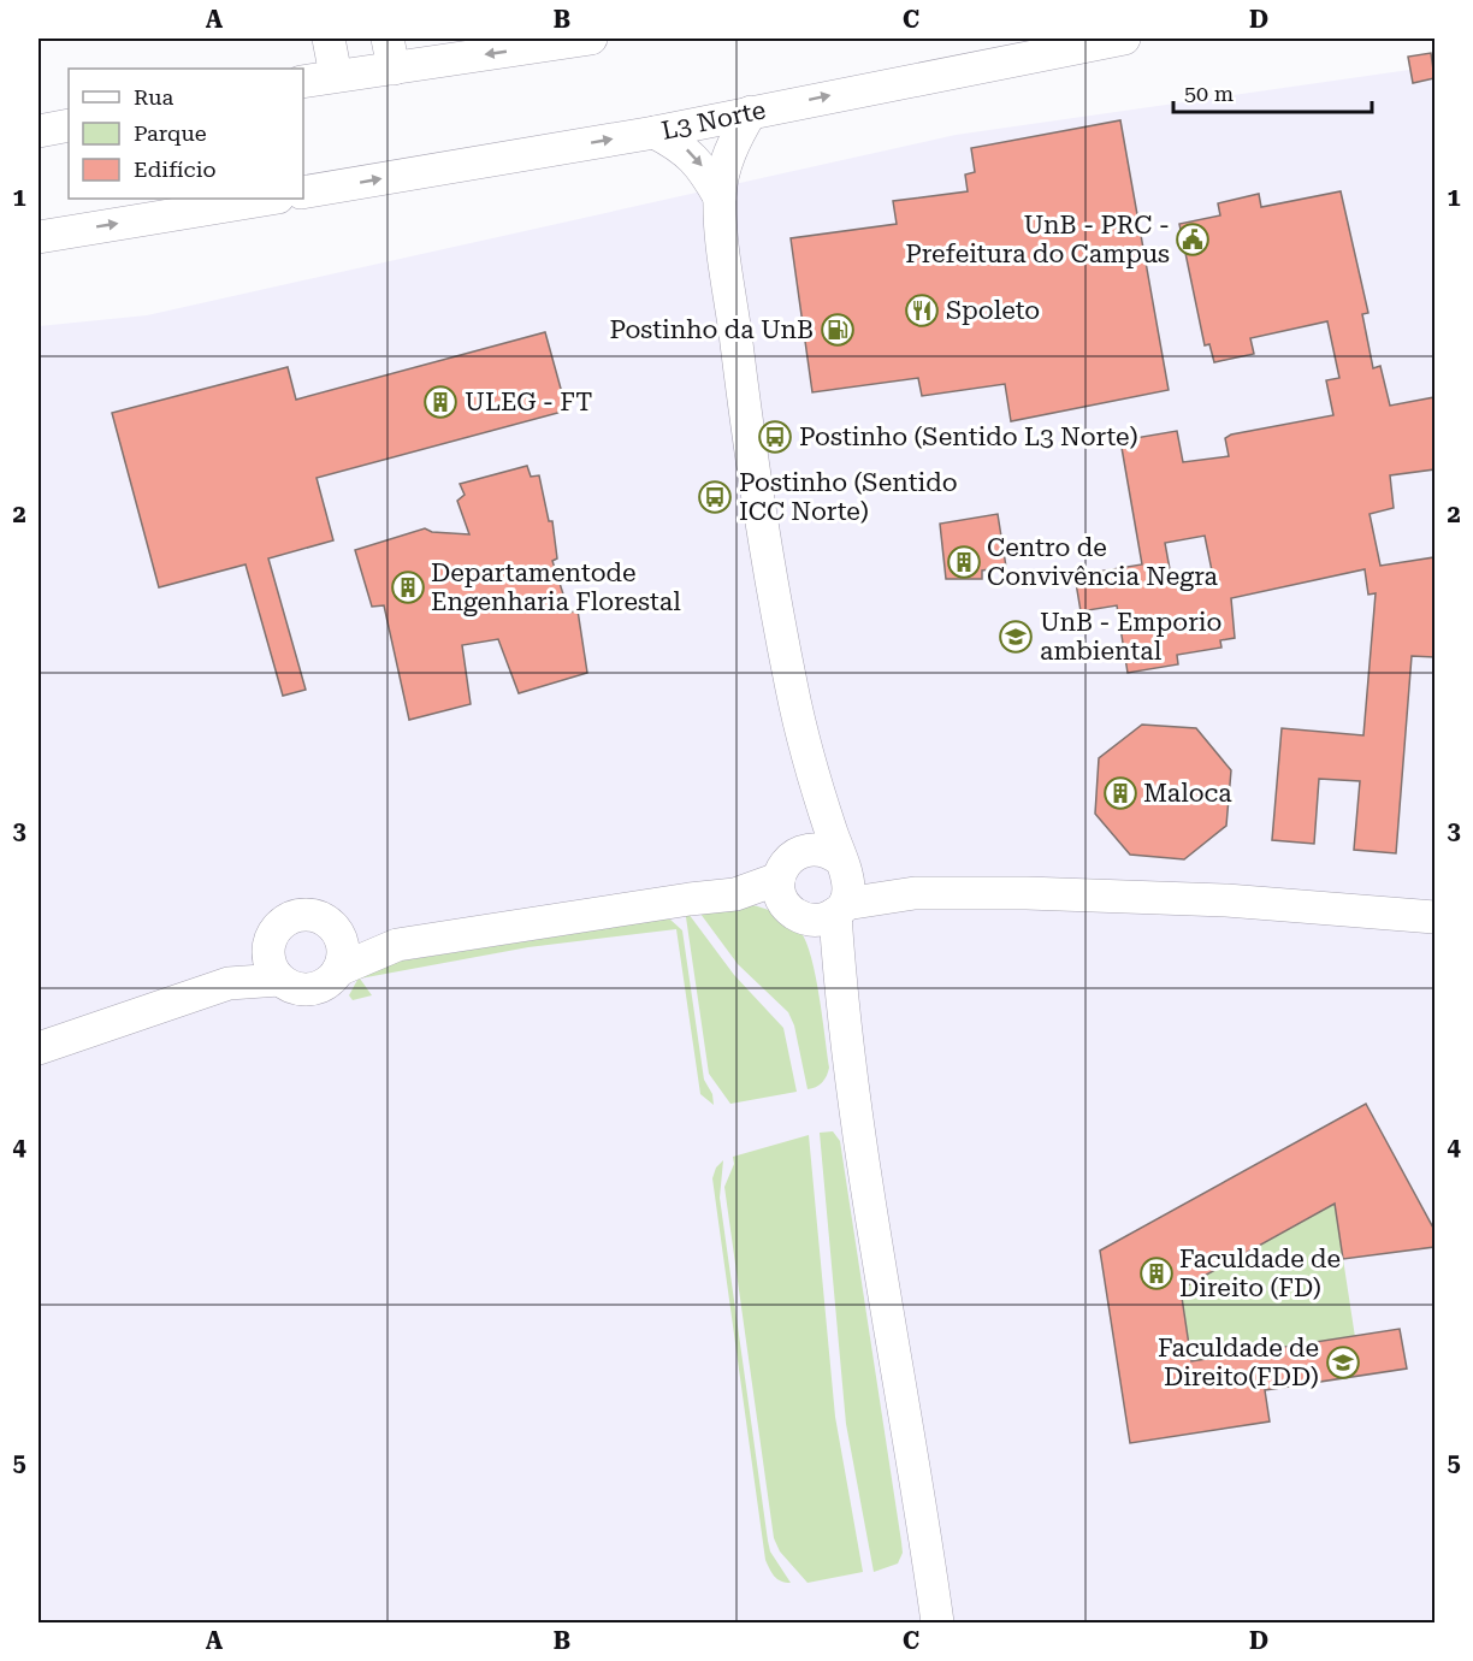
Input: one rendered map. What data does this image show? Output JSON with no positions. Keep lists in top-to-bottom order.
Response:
{
  "streets": {
    "street": ["L3 Norte"]
  },
  "places": {
    "public building": ["UnB - PRC - Prefeitura do Campus"],
    "restaurant": ["Spoleto"],
    "fuel station": ["Postinho da UnB"],
    "building": [
      "ULEG - FT",
      "Centro de Convivência Negra",
      "Departamentode Engenharia Florestal",
      "Maloca",
      "Faculdade de Direito (FD)"
    ],
    "bus stop": ["Postinho (Sentido L3 Norte)", "Postinho (Sentido ICC Norte)"],
    "school or university": ["UnB - Emporio ambiental", "Faculdade de Direito(FDD)"]
  },
  "legend": ["Rua", "Parque", "Edifício"],
  "scale_bar": "50 m",
  "grid": {
    "columns": [
      "A",
      "B",
      "C",
      "D"
    ],
    "rows": [
      "1",
      "2",
      "3",
      "4",
      "5"
    ]
  }
}
